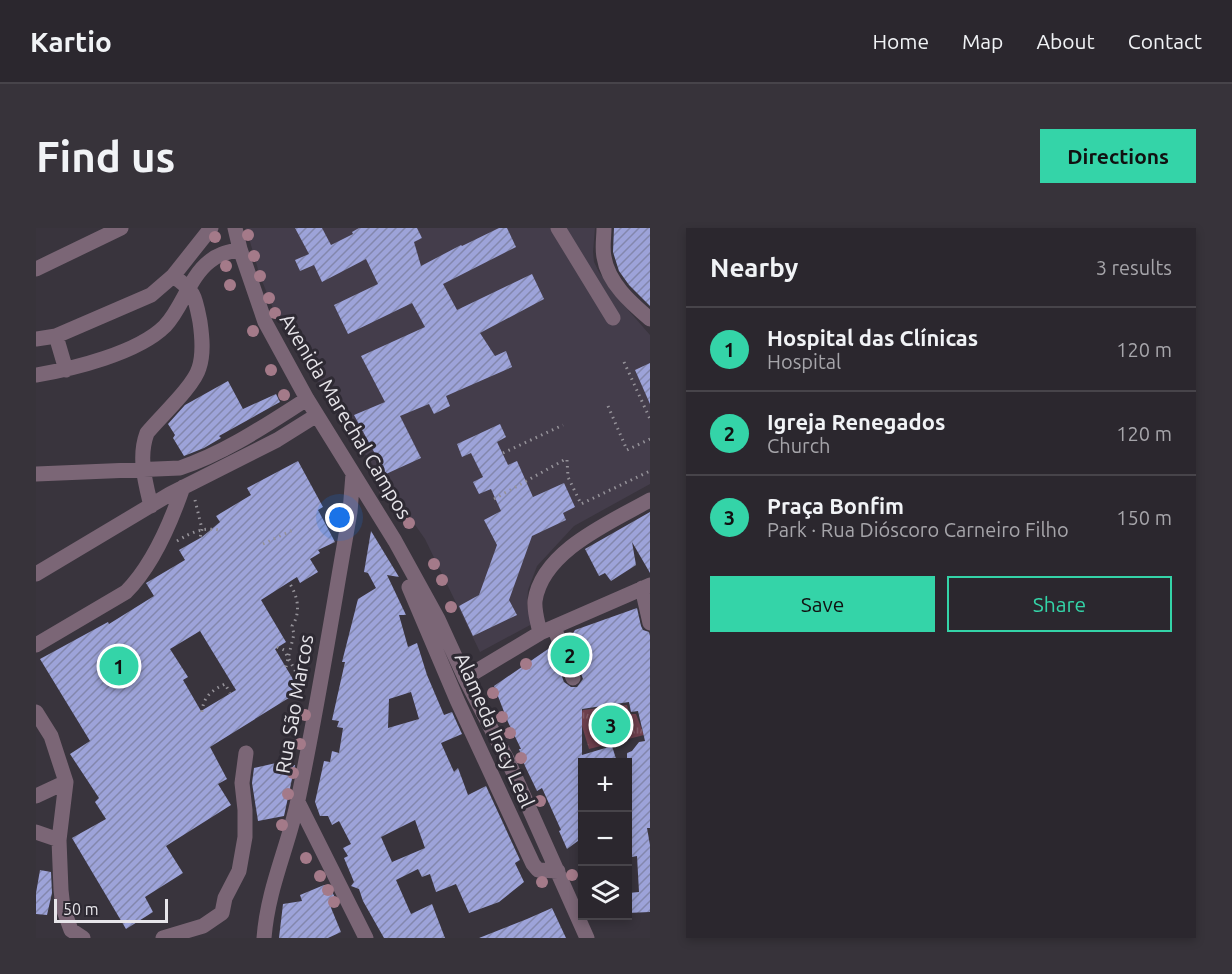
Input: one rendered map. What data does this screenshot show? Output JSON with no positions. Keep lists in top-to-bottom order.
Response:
{
  "streets": {
    "street": ["Avenida Marechal Campos", "Rua São Marcos", "Alameda Iracy Leal"]
  },
  "crossings": [
    ["Avenida Marechal Campos", "Rua São Marcos"],
    ["Avenida Marechal Campos", "Alameda Iracy Leal"]
  ],
  "scale_bar": "50 m",
  "page": {
    "header": "Kartio",
    "nav": [
      "Home",
      "Map",
      "About",
      "Contact"
    ],
    "buttons": [
      "Directions",
      ["Save", "Share"]
    ],
    "title": "Find us",
    "heading": ["Nearby", "3 results"],
    "list": [
      {
        "mark": "1",
        "name": "Hospital das Clínicas",
        "note": "Hospital",
        "value": "120 m"
      },
      {
        "mark": "2",
        "name": "Igreja Renegados",
        "note": "Church",
        "value": "120 m"
      },
      {
        "mark": "3",
        "name": "Praça Bonfim",
        "note": "Park · Rua Dióscoro Carneiro Filho",
        "value": "150 m"
      }
    ],
    "pins": ["2", "1", "3"],
    "map_buttons": ["+", "−"],
    "scale": "50 m"
  }
}
